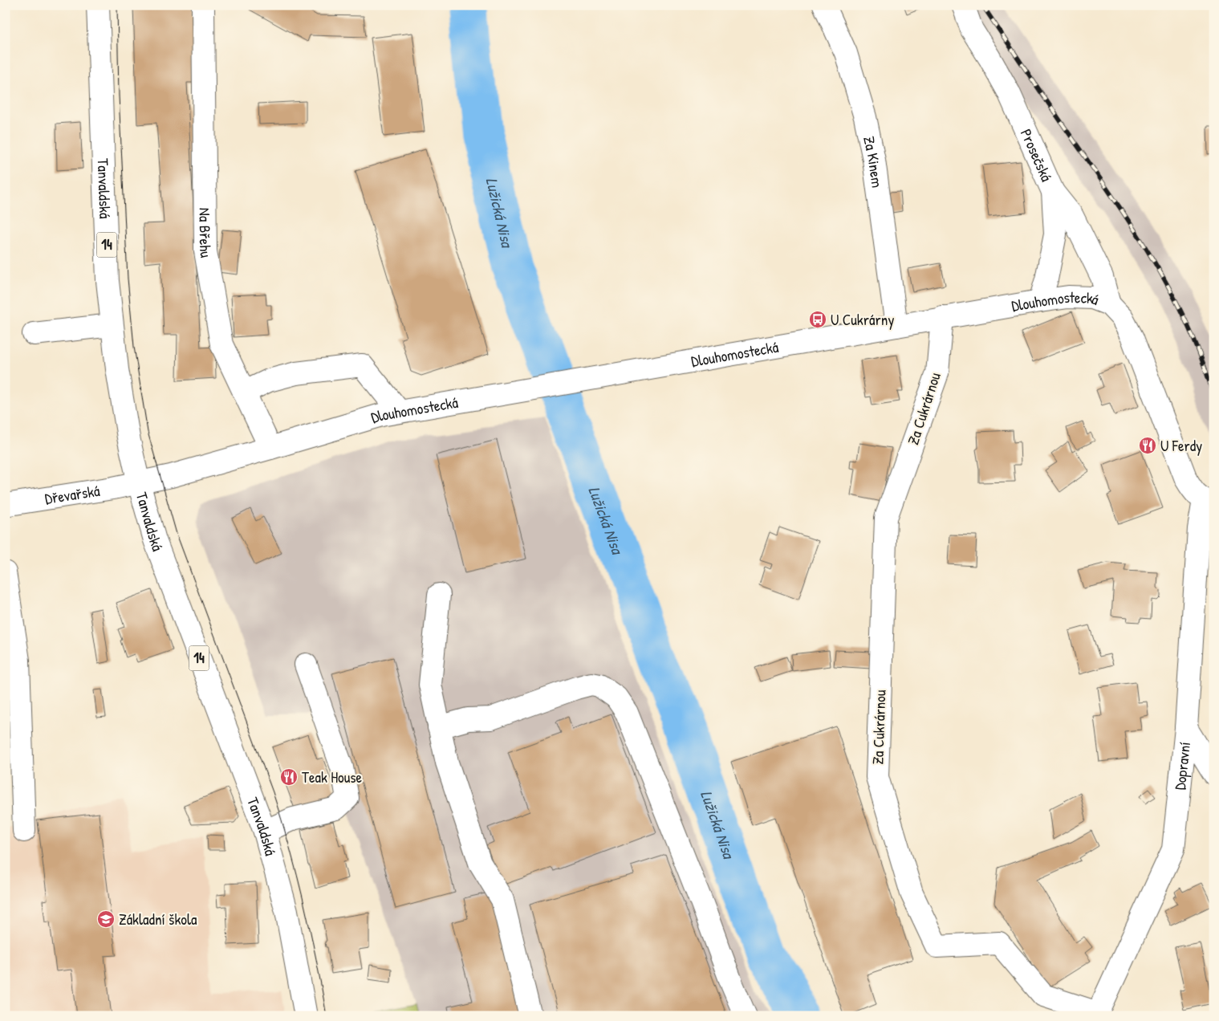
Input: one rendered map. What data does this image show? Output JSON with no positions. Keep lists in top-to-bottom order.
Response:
{
  "streets": {
    "street": [
      "Prosečská",
      "Za Kinem",
      "Tanvaldská",
      "Na Břehu",
      "14",
      "Dlouhomostecká",
      "Za Cukrárnou",
      "Dřevařská",
      "Dopravní"
    ]
  },
  "crossings": [
    ["Prosečská", "Dlouhomostecká"],
    ["Za Kinem", "Dlouhomostecká"],
    ["Tanvaldská", "Dlouhomostecká"],
    ["Tanvaldská", "Dřevařská"],
    ["Na Břehu", "Dlouhomostecká"],
    ["Dlouhomostecká", "Za Cukrárnou"],
    ["Dlouhomostecká", "Dřevařská"],
    ["Dlouhomostecká", "Dopravní"],
    ["Za Cukrárnou", "Dopravní"]
  ],
  "water": ["Lužická Nisa"],
  "places": {
    "bus stop": ["U Cukrárny"],
    "restaurant": ["U Ferdy", "Teak House"],
    "school or university": ["Základní škola"]
  }
}
